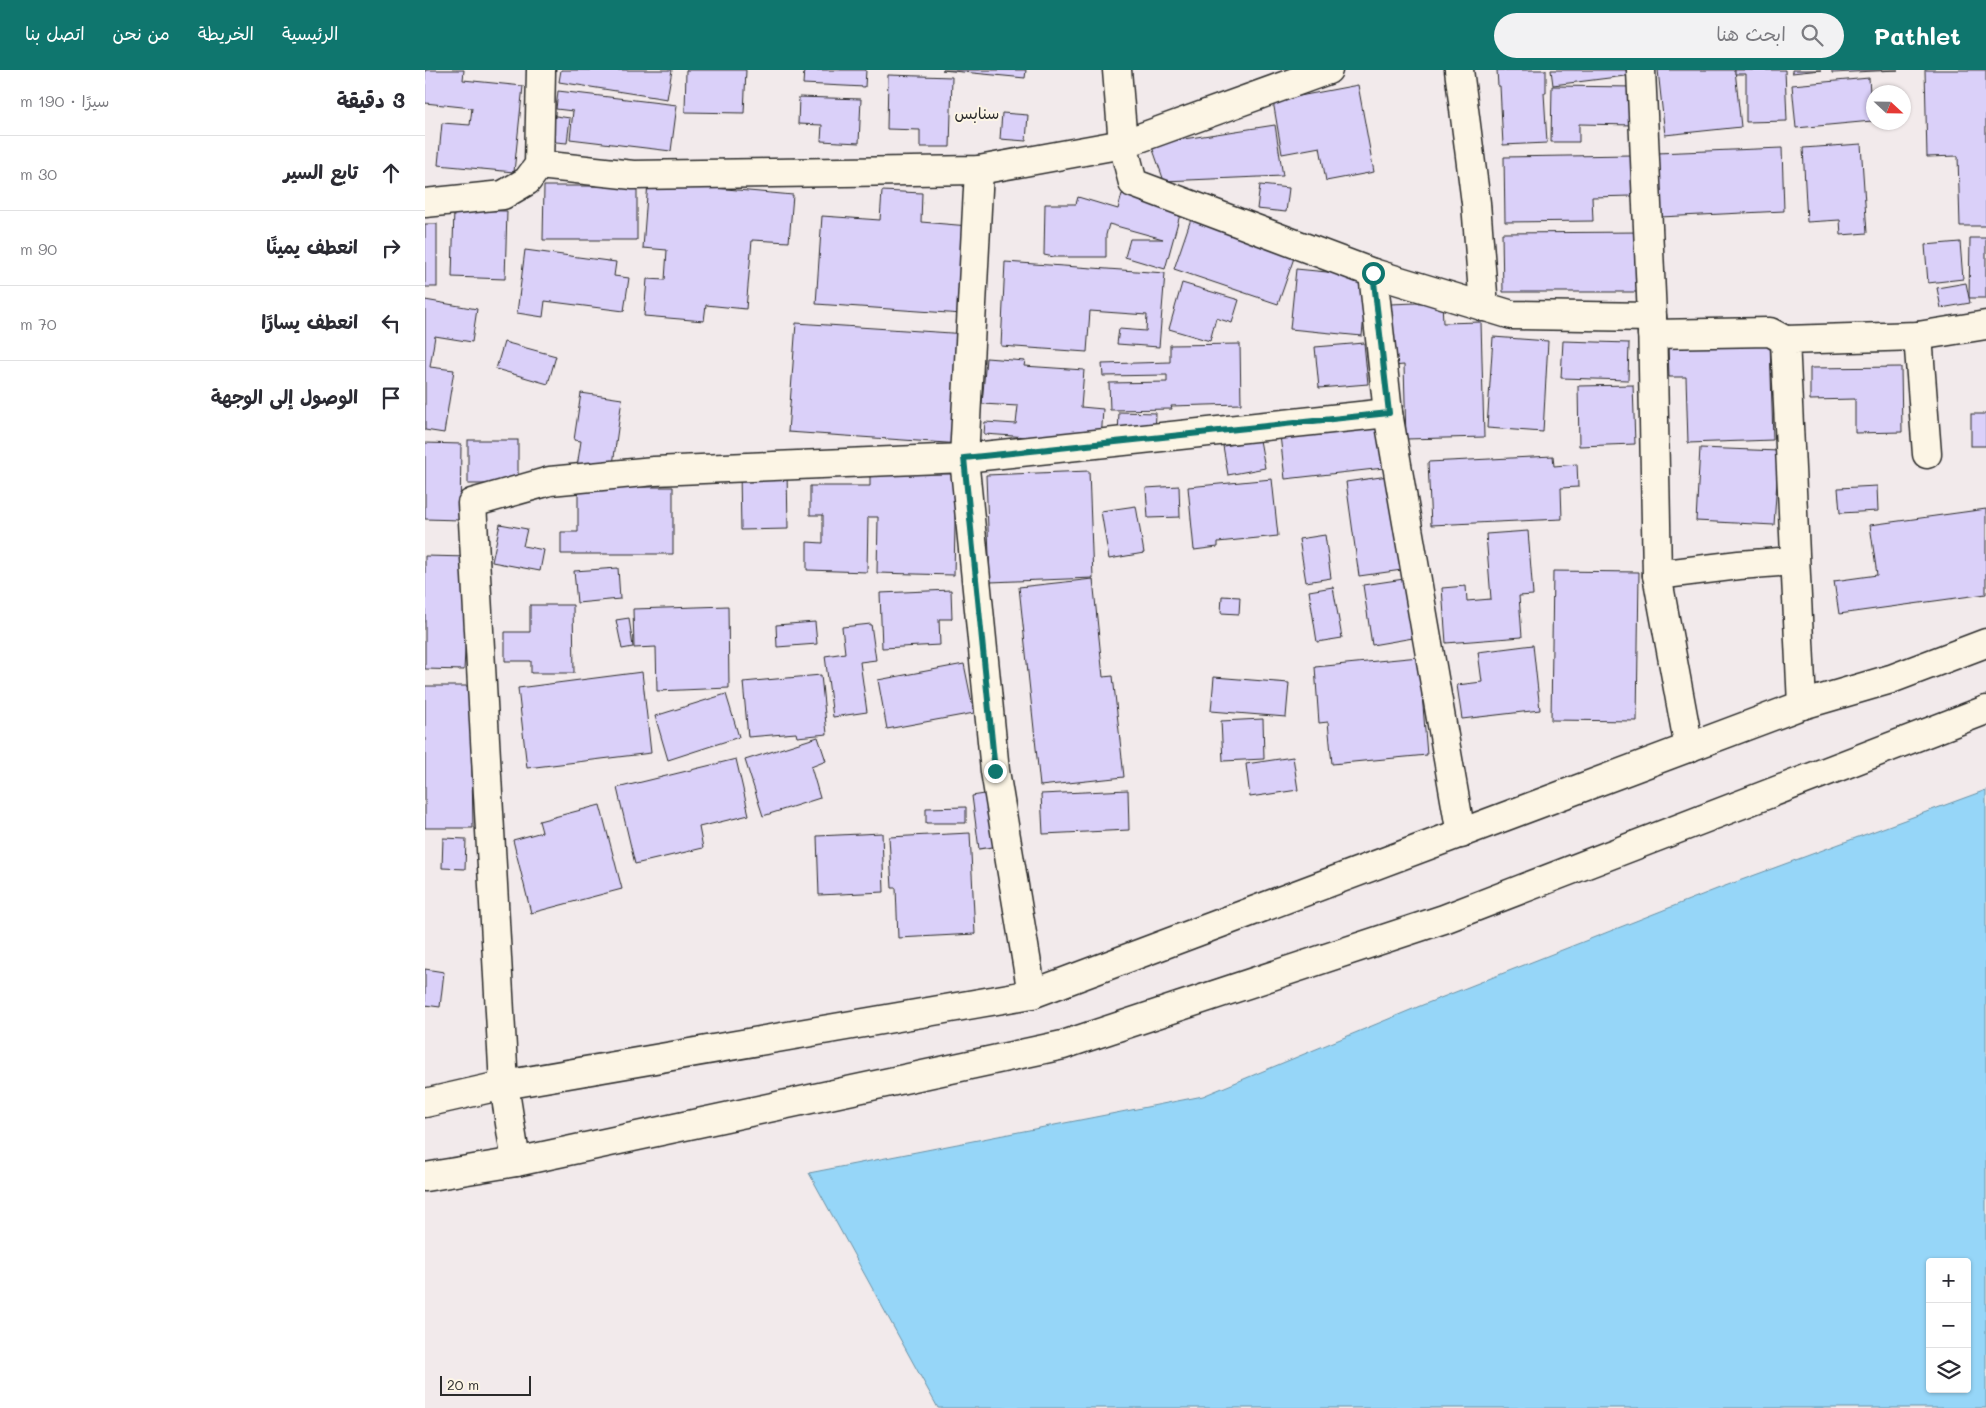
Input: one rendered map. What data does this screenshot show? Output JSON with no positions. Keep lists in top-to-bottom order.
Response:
{
  "districts": ["سنابس"],
  "scale_bar": "20 m",
  "north": "right",
  "page": {
    "header": "Pathlet",
    "search": "ابحث هنا",
    "nav": [
      "الرئيسية",
      "الخريطة",
      "من نحن",
      "اتصل بنا"
    ],
    "heading": ["3 دقيقة", "سيرًا · 190 m"],
    "list": [
      ["تابع السير", "30 m"],
      ["انعطف يمينًا", "90 m"],
      ["انعطف يسارًا", "70 m"],
      "الوصول إلى الوجهة"
    ],
    "map_buttons": ["+", "−"],
    "scale": "20 m"
  }
}
